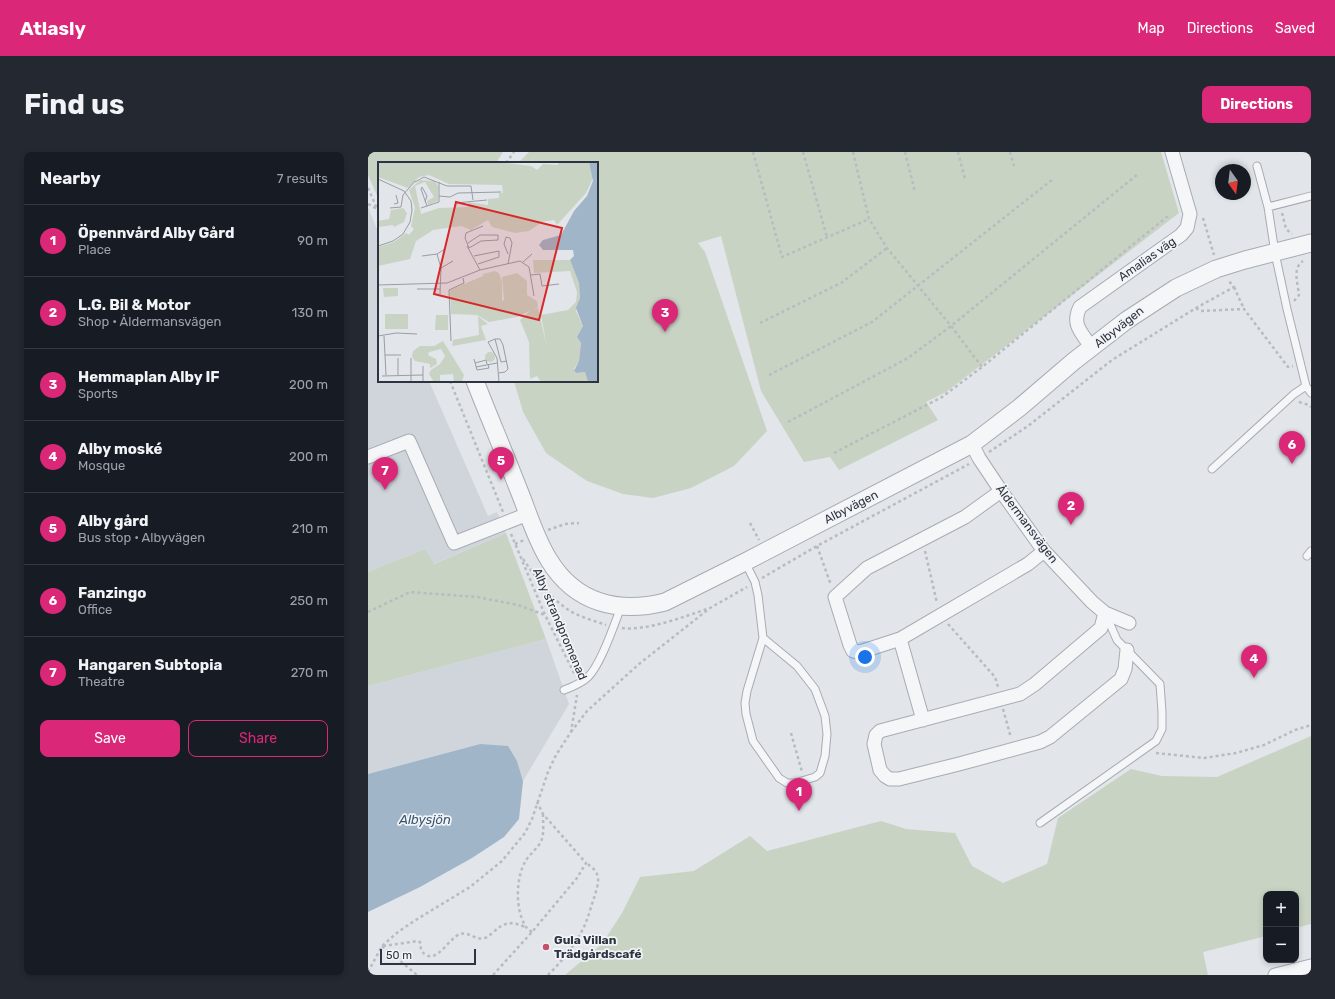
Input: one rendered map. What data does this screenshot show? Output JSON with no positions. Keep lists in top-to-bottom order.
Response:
{
  "streets": {
    "street": ["Amalias väg", "Albyvägen", "Åldermansvägen"],
    "path": ["Alby strandpromenad"]
  },
  "crossings": [
    ["Amalias väg", "Albyvägen"],
    ["Albyvägen", "Åldermansvägen"]
  ],
  "water": ["Albysjön"],
  "places": ["Gula Villan Trädgårdscafé"],
  "scale_bar": "50 m",
  "north": "bottom",
  "page": {
    "header": "Atlasly",
    "nav": ["Map", "Directions", "Saved"],
    "buttons": [
      "Directions",
      ["Save", "Share"]
    ],
    "title": "Find us",
    "heading": ["Nearby", "7 results"],
    "list": [
      {
        "mark": "1",
        "name": "Öpennvård Alby Gård",
        "note": "Place",
        "value": "90 m"
      },
      {
        "mark": "2",
        "name": "L.G. Bil & Motor",
        "note": "Shop · Åldermansvägen",
        "value": "130 m"
      },
      {
        "mark": "3",
        "name": "Hemmaplan Alby IF",
        "note": "Sports",
        "value": "200 m"
      },
      {
        "mark": "4",
        "name": "Alby moské",
        "note": "Mosque",
        "value": "200 m"
      },
      {
        "mark": "5",
        "name": "Alby gård",
        "note": "Bus stop · Albyvägen",
        "value": "210 m"
      },
      {
        "mark": "6",
        "name": "Fanzingo",
        "note": "Office",
        "value": "250 m"
      },
      {
        "mark": "7",
        "name": "Hangaren Subtopia",
        "note": "Theatre",
        "value": "270 m"
      }
    ],
    "pins": [
      "3",
      "6",
      "5",
      "7",
      "2",
      "4",
      "1"
    ],
    "map_buttons": ["+", "−"],
    "scale": "50 m"
  }
}
